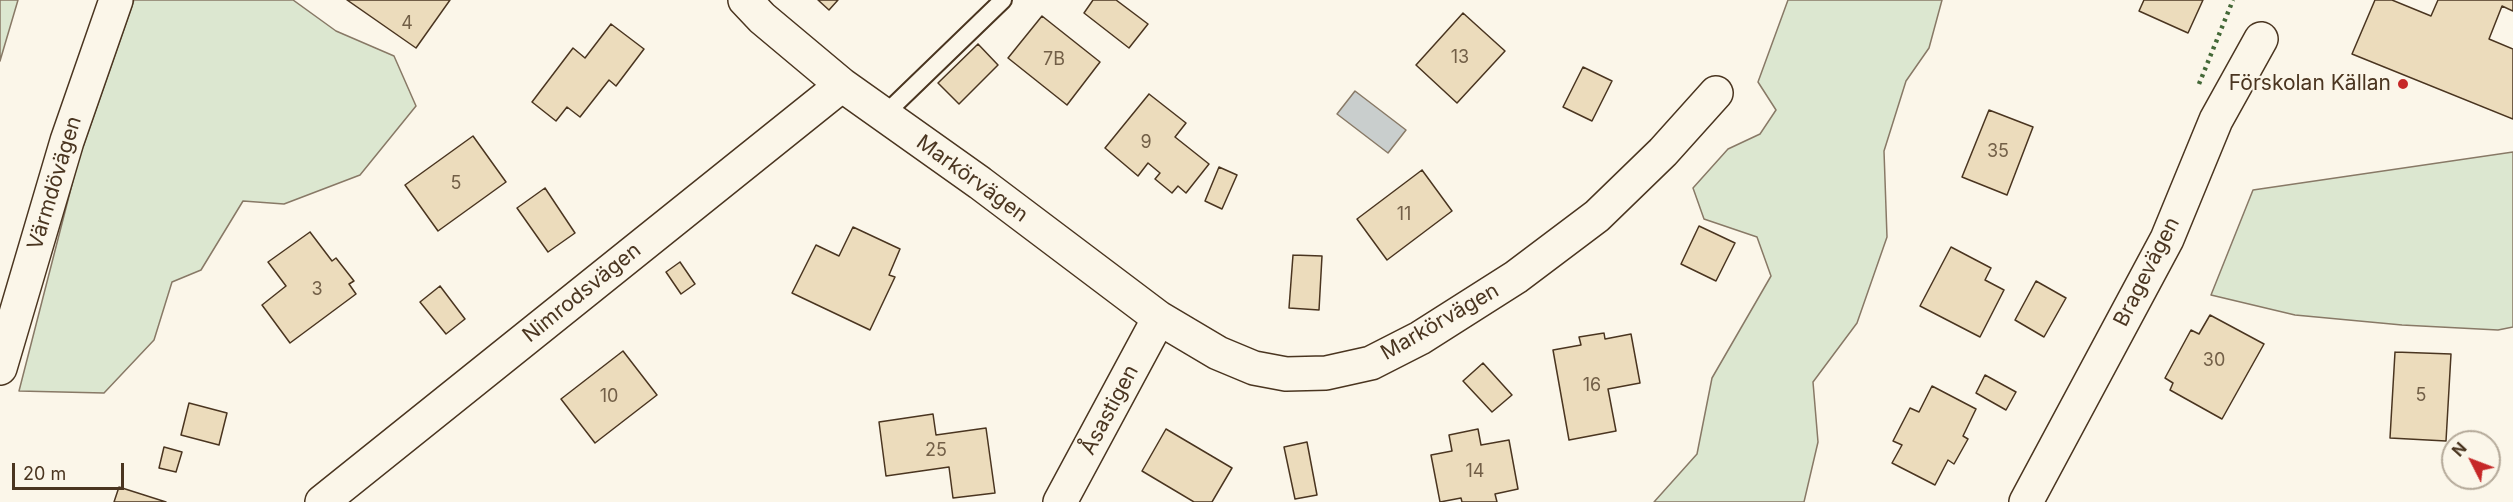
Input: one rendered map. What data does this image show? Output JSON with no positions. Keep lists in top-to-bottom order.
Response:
{
  "streets": {
    "street": [
      "Markörvägen",
      "Värmdövägen",
      "Bragevägen",
      "Nimrodsvägen",
      "Åsastigen"
    ]
  },
  "crossings": [
    ["Markörvägen", "Nimrodsvägen"],
    ["Markörvägen", "Åsastigen"]
  ],
  "places": ["Förskolan Källan"],
  "house_numbers": [
    "4",
    "13",
    "7B",
    "9",
    "35",
    "5",
    "11",
    "3",
    "30",
    "16",
    "5",
    "10",
    "25",
    "14"
  ],
  "scale_bar": "20 m",
  "north": "top left"
}
